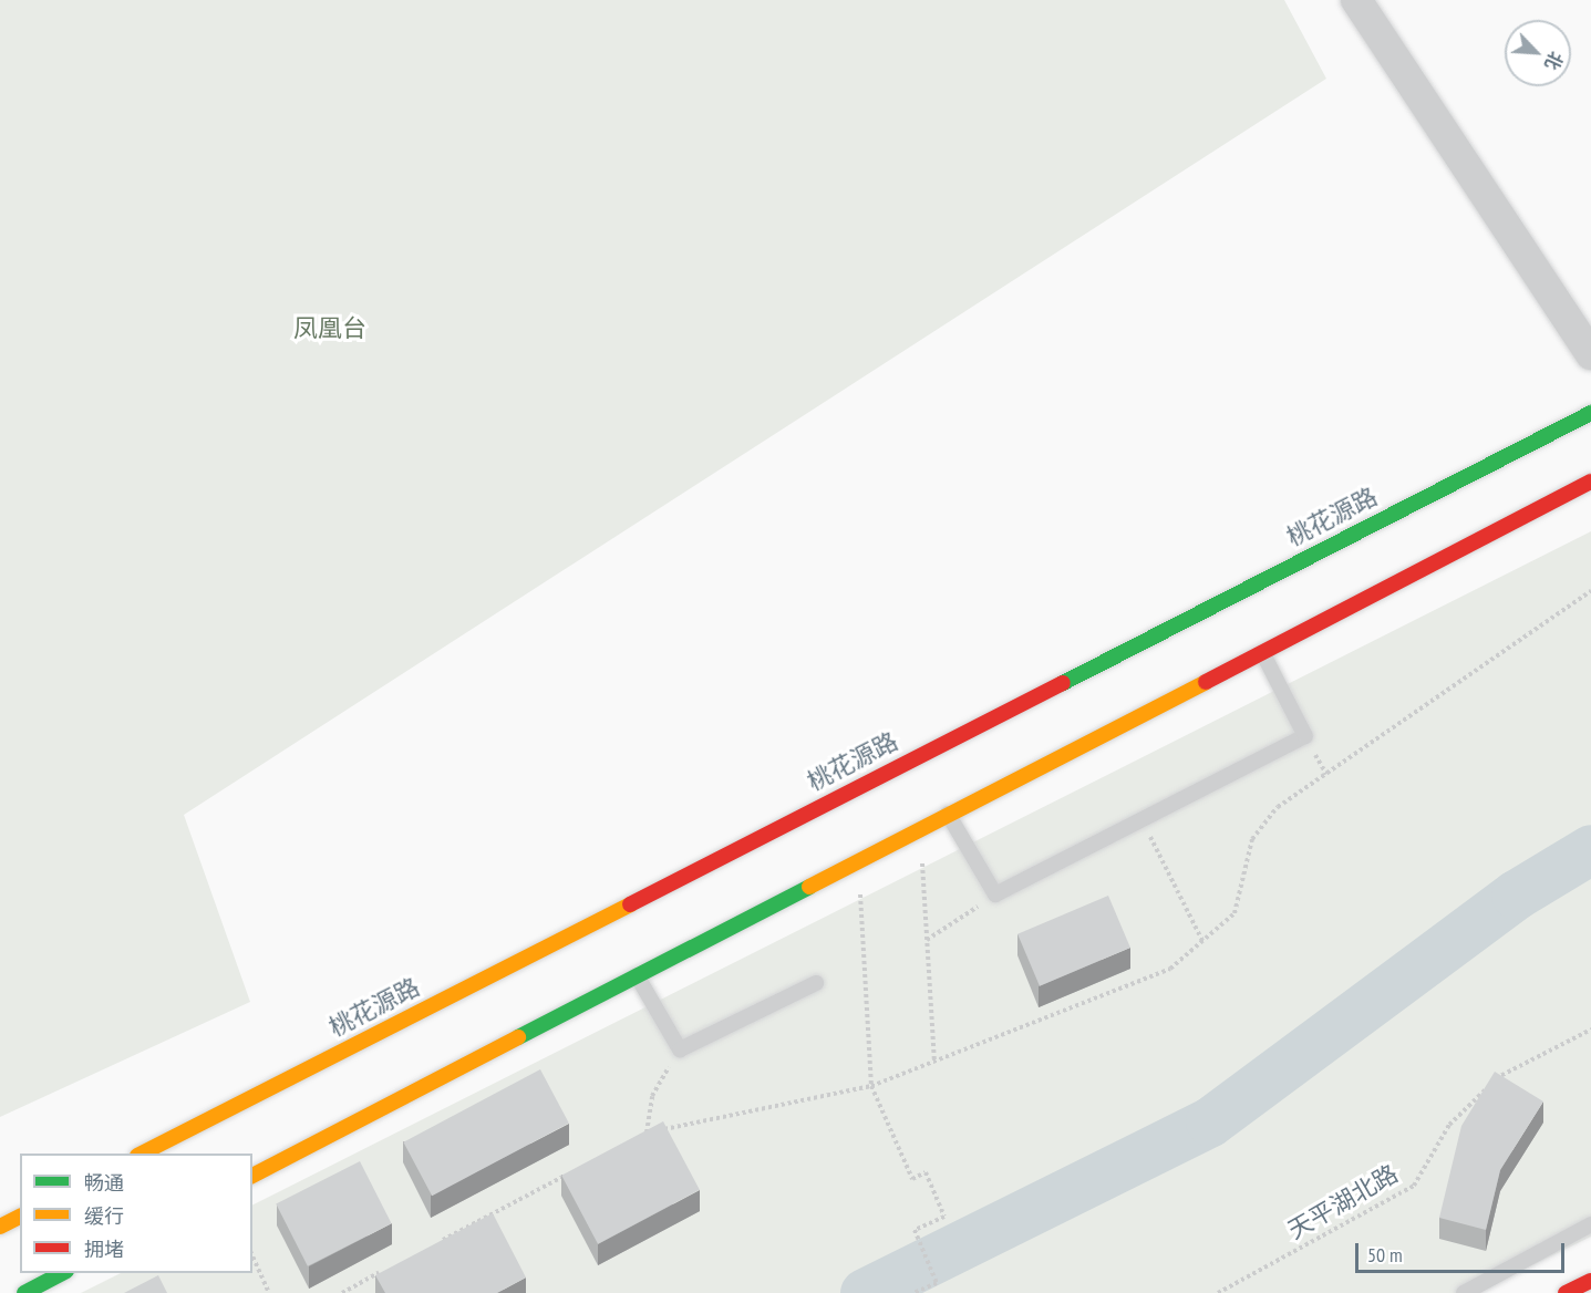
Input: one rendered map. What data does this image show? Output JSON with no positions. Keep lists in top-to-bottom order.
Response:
{
  "streets": {
    "main road": ["桃花源路"],
    "path": ["天平湖北路"]
  },
  "parks": ["凤凰台"],
  "legend": ["畅通", "缓行", "拥堵"],
  "scale_bar": "50 m",
  "north": "bottom right"
}
